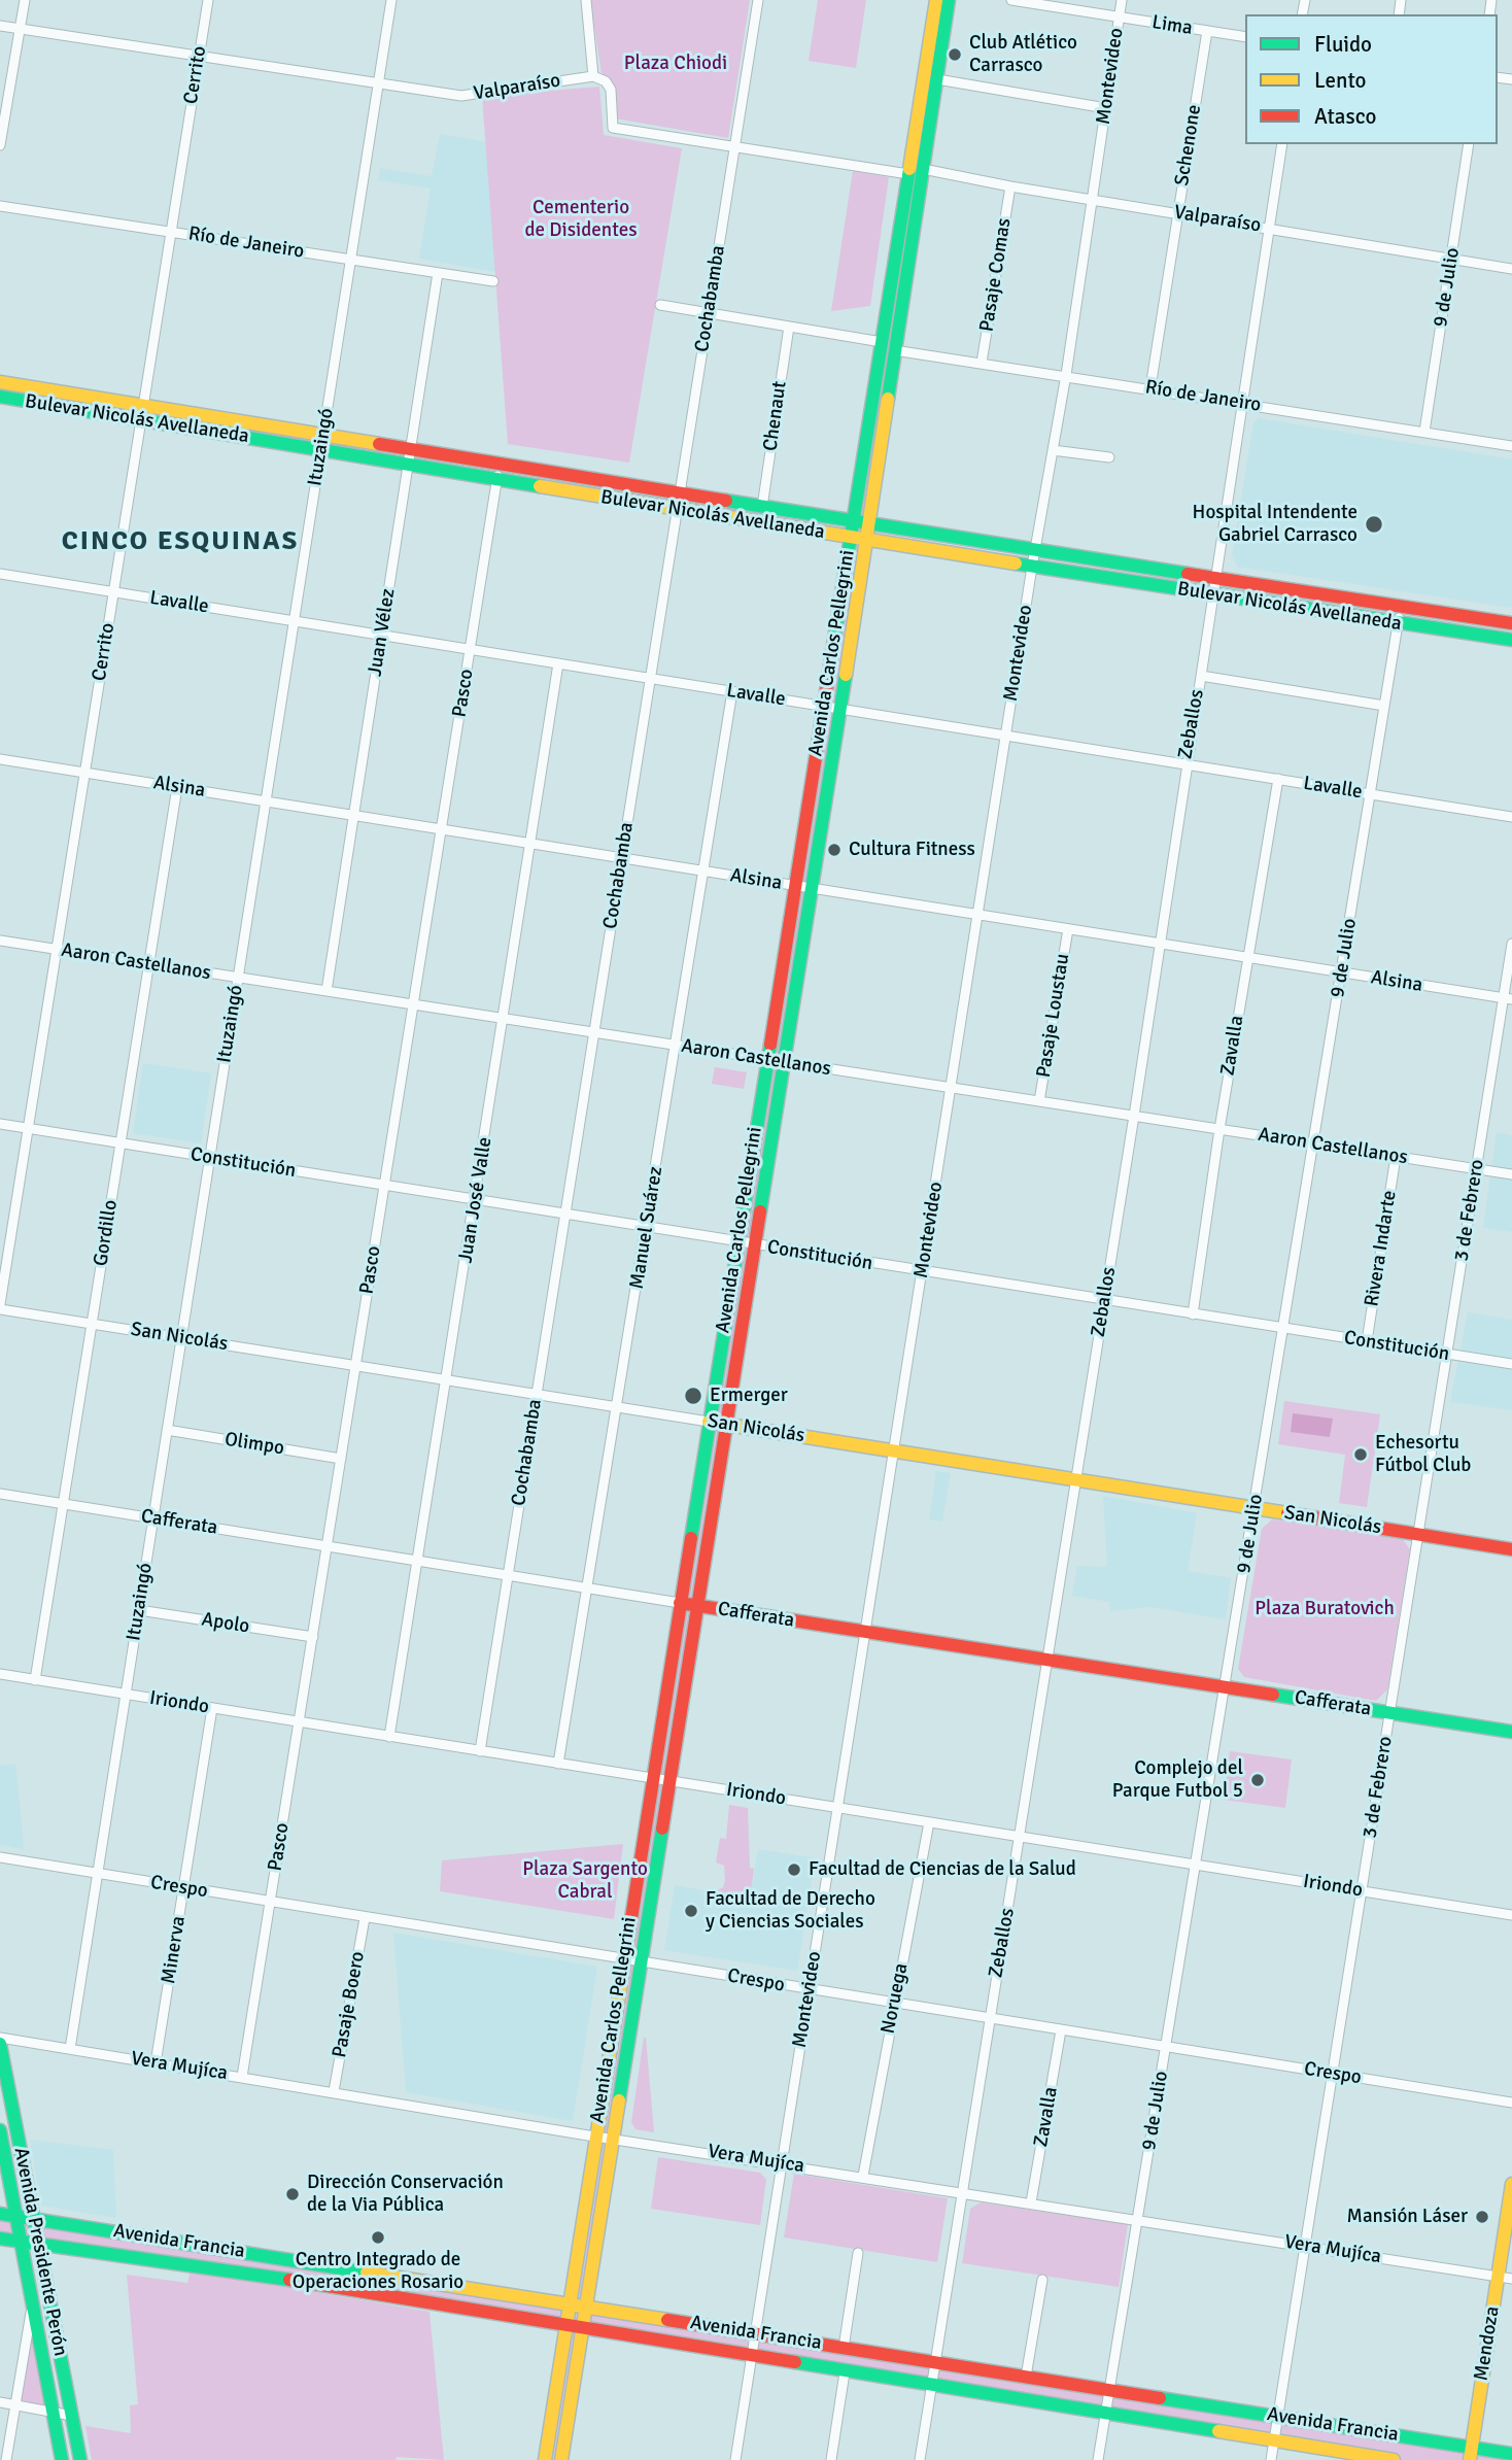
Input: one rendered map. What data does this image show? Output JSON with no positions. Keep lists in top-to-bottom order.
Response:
{
  "streets": {
    "main road": [
      "Bulevar Nicolás Avellaneda",
      "Avenida Carlos Pellegrini",
      "San Nicolás",
      "Cafferata",
      "Avenida Francia",
      "Avenida Presidente Perón",
      "Mendoza"
    ],
    "street": [
      "Lima",
      "Cerrito",
      "Montevideo",
      "Valparaíso",
      "Schenone",
      "Río de Janeiro",
      "Pasaje Comas",
      "9 de Julio",
      "Cochabamba",
      "Chenaut",
      "Ituzaingó",
      "Lavalle",
      "Juan Vélez",
      "Pasco",
      "Zeballos",
      "Alsina",
      "Aaron Castellanos",
      "Pasaje Loustau",
      "Zavalla",
      "Constitución",
      "Juan José Valle",
      "3 de Febrero",
      "Manuel Suárez",
      "Gordillo",
      "Rivera Indarte",
      "Olimpo",
      "Apolo",
      "Iriondo",
      "Crespo",
      "Minerva",
      "Noruega",
      "Pasaje Boero",
      "Vera Mujíca"
    ]
  },
  "crossings": [
    ["Lima", "Montevideo"],
    ["Lima", "Schenone"],
    ["Cerrito", "Valparaíso"],
    ["Cerrito", "Río de Janeiro"],
    ["Cerrito", "Bulevar Nicolás Avellaneda"],
    ["Cerrito", "Lavalle"],
    ["Cerrito", "Alsina"],
    ["Cerrito", "Aaron Castellanos"],
    ["Cerrito", "Constitución"],
    ["Cerrito", "San Nicolás"],
    ["Montevideo", "Valparaíso"],
    ["Montevideo", "Río de Janeiro"],
    ["Montevideo", "Bulevar Nicolás Avellaneda"],
    ["Montevideo", "Lavalle"],
    ["Montevideo", "Alsina"],
    ["Montevideo", "Aaron Castellanos"],
    ["Montevideo", "Constitución"],
    ["Montevideo", "San Nicolás"],
    ["Montevideo", "Cafferata"],
    ["Montevideo", "Iriondo"],
    ["Montevideo", "Crespo"],
    ["Montevideo", "Vera Mujíca"],
    ["Montevideo", "Avenida Francia"],
    ["Valparaíso", "Schenone"],
    ["Valparaíso", "Pasaje Comas"],
    ["Valparaíso", "9 de Julio"],
    ["Valparaíso", "Ituzaingó"],
    ["Valparaíso", "Avenida Carlos Pellegrini"],
    ["Valparaíso", "Zeballos"],
    ["Schenone", "Río de Janeiro"],
    ["Río de Janeiro", "Pasaje Comas"],
    ["Río de Janeiro", "9 de Julio"],
    ["Río de Janeiro", "Ituzaingó"],
    ["Río de Janeiro", "Juan Vélez"],
    ["Río de Janeiro", "Avenida Carlos Pellegrini"],
    ["Río de Janeiro", "Zeballos"],
    ["9 de Julio", "Bulevar Nicolás Avellaneda"],
    ["9 de Julio", "Lavalle"],
    ["9 de Julio", "Alsina"],
    ["9 de Julio", "Aaron Castellanos"],
    ["9 de Julio", "Constitución"],
    ["9 de Julio", "San Nicolás"],
    ["9 de Julio", "Cafferata"],
    ["9 de Julio", "Iriondo"],
    ["9 de Julio", "Crespo"],
    ["9 de Julio", "Vera Mujíca"],
    ["9 de Julio", "Avenida Francia"],
    ["Cochabamba", "Bulevar Nicolás Avellaneda"],
    ["Cochabamba", "Lavalle"],
    ["Cochabamba", "Alsina"],
    ["Cochabamba", "Aaron Castellanos"],
    ["Cochabamba", "Constitución"],
    ["Cochabamba", "San Nicolás"],
    ["Cochabamba", "Cafferata"],
    ["Cochabamba", "Iriondo"],
    ["Chenaut", "Bulevar Nicolás Avellaneda"],
    ["Bulevar Nicolás Avellaneda", "Ituzaingó"],
    ["Bulevar Nicolás Avellaneda", "Juan Vélez"],
    ["Bulevar Nicolás Avellaneda", "Avenida Carlos Pellegrini"],
    ["Bulevar Nicolás Avellaneda", "Pasco"],
    ["Bulevar Nicolás Avellaneda", "Zeballos"],
    ["Ituzaingó", "Lavalle"],
    ["Ituzaingó", "Alsina"],
    ["Ituzaingó", "Aaron Castellanos"],
    ["Ituzaingó", "Constitución"],
    ["Ituzaingó", "San Nicolás"],
    ["Ituzaingó", "Olimpo"],
    ["Ituzaingó", "Cafferata"],
    ["Ituzaingó", "Apolo"],
    ["Ituzaingó", "Iriondo"],
    ["Ituzaingó", "Crespo"],
    ["Ituzaingó", "Vera Mujíca"],
    ["Lavalle", "Juan Vélez"],
    ["Lavalle", "Avenida Carlos Pellegrini"],
    ["Lavalle", "Pasco"],
    ["Lavalle", "Zeballos"],
    ["Lavalle", "Zavalla"],
    ["Lavalle", "Juan José Valle"],
    ["Lavalle", "Manuel Suárez"],
    ["Juan Vélez", "Alsina"],
    ["Juan Vélez", "Aaron Castellanos"],
    ["Avenida Carlos Pellegrini", "Alsina"],
    ["Avenida Carlos Pellegrini", "Aaron Castellanos"],
    ["Avenida Carlos Pellegrini", "Constitución"],
    ["Avenida Carlos Pellegrini", "San Nicolás"],
    ["Avenida Carlos Pellegrini", "Cafferata"],
    ["Avenida Carlos Pellegrini", "Iriondo"],
    ["Avenida Carlos Pellegrini", "Crespo"],
    ["Avenida Carlos Pellegrini", "Vera Mujíca"],
    ["Avenida Carlos Pellegrini", "Avenida Francia"],
    ["Pasco", "Alsina"],
    ["Pasco", "Aaron Castellanos"],
    ["Pasco", "Constitución"],
    ["Pasco", "San Nicolás"],
    ["Pasco", "Olimpo"],
    ["Pasco", "Cafferata"],
    ["Pasco", "Apolo"],
    ["Pasco", "Iriondo"],
    ["Pasco", "Crespo"],
    ["Pasco", "Vera Mujíca"],
    ["Zeballos", "Alsina"],
    ["Zeballos", "Aaron Castellanos"],
    ["Zeballos", "Constitución"],
    ["Zeballos", "San Nicolás"],
    ["Zeballos", "Cafferata"],
    ["Zeballos", "Iriondo"],
    ["Zeballos", "Crespo"],
    ["Zeballos", "Vera Mujíca"],
    ["Zeballos", "Avenida Francia"],
    ["Alsina", "Pasaje Loustau"],
    ["Alsina", "Zavalla"],
    ["Alsina", "Juan José Valle"],
    ["Alsina", "3 de Febrero"],
    ["Alsina", "Manuel Suárez"],
    ["Alsina", "Gordillo"],
    ["Aaron Castellanos", "Pasaje Loustau"],
    ["Aaron Castellanos", "Zavalla"],
    ["Aaron Castellanos", "Juan José Valle"],
    ["Aaron Castellanos", "3 de Febrero"],
    ["Aaron Castellanos", "Manuel Suárez"],
    ["Aaron Castellanos", "Gordillo"],
    ["Aaron Castellanos", "Rivera Indarte"],
    ["Zavalla", "Constitución"],
    ["Zavalla", "Crespo"],
    ["Zavalla", "Vera Mujíca"],
    ["Constitución", "Juan José Valle"],
    ["Constitución", "3 de Febrero"],
    ["Constitución", "Manuel Suárez"],
    ["Constitución", "Gordillo"],
    ["Constitución", "Rivera Indarte"],
    ["Juan José Valle", "San Nicolás"],
    ["Juan José Valle", "Cafferata"],
    ["Juan José Valle", "Iriondo"],
    ["3 de Febrero", "San Nicolás"],
    ["3 de Febrero", "Cafferata"],
    ["3 de Febrero", "Iriondo"],
    ["3 de Febrero", "Crespo"],
    ["3 de Febrero", "Vera Mujíca"],
    ["3 de Febrero", "Avenida Francia"],
    ["Manuel Suárez", "San Nicolás"],
    ["Manuel Suárez", "Cafferata"],
    ["Manuel Suárez", "Iriondo"],
    ["Gordillo", "San Nicolás"],
    ["Gordillo", "Cafferata"],
    ["Gordillo", "Iriondo"],
    ["Iriondo", "Minerva"],
    ["Iriondo", "Noruega"],
    ["Crespo", "Minerva"],
    ["Crespo", "Noruega"],
    ["Crespo", "Pasaje Boero"],
    ["Minerva", "Vera Mujíca"],
    ["Noruega", "Vera Mujíca"],
    ["Pasaje Boero", "Vera Mujíca"],
    ["Vera Mujíca", "Mendoza"],
    ["Avenida Francia", "Avenida Presidente Perón"],
    ["Avenida Francia", "Mendoza"]
  ],
  "districts": ["CINCO ESQUINAS"],
  "parks": [
    "Plaza Chiodi",
    "Cementerio de Disidentes",
    "Plaza Buratovich",
    "Plaza Sargento Cabral"
  ],
  "places": [
    "Club Atlético Carrasco",
    "Hospital Intendente Gabriel Carrasco",
    "Cultura Fitness",
    "Ermerger",
    "Echesortu Fútbol Club",
    "Complejo del Parque Futbol 5",
    "Facultad de Ciencias de la Salud",
    "Facultad de Derecho y Ciencias Sociales",
    "Dirección Conservación de la Via Pública",
    "Mansión Láser",
    "Centro Integrado de Operaciones Rosario"
  ],
  "legend": ["Fluido", "Lento", "Atasco"]
}
